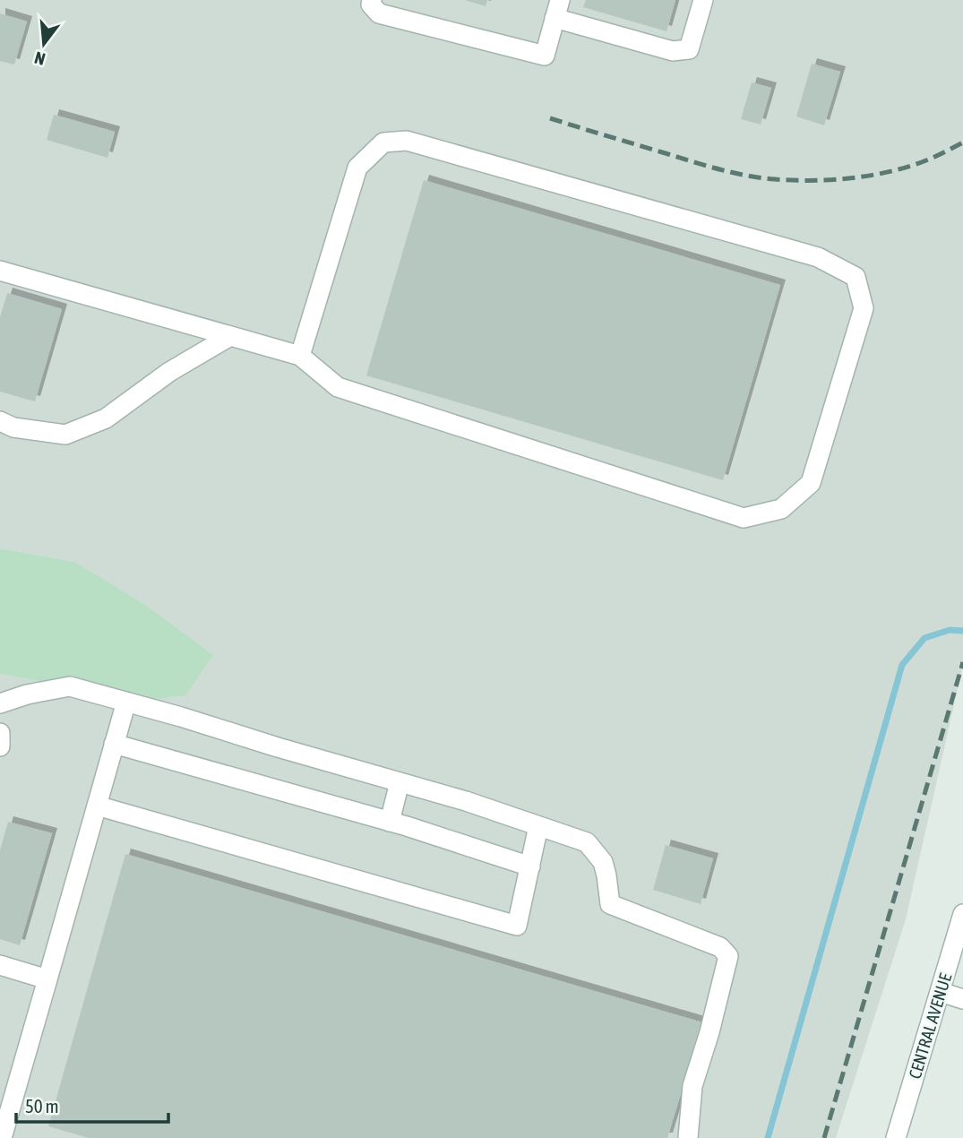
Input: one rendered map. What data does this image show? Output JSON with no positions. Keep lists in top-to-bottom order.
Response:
{
  "streets": {
    "street": ["CENTRAL AVENUE"]
  },
  "scale_bar": "50 m",
  "north": "bottom"
}
